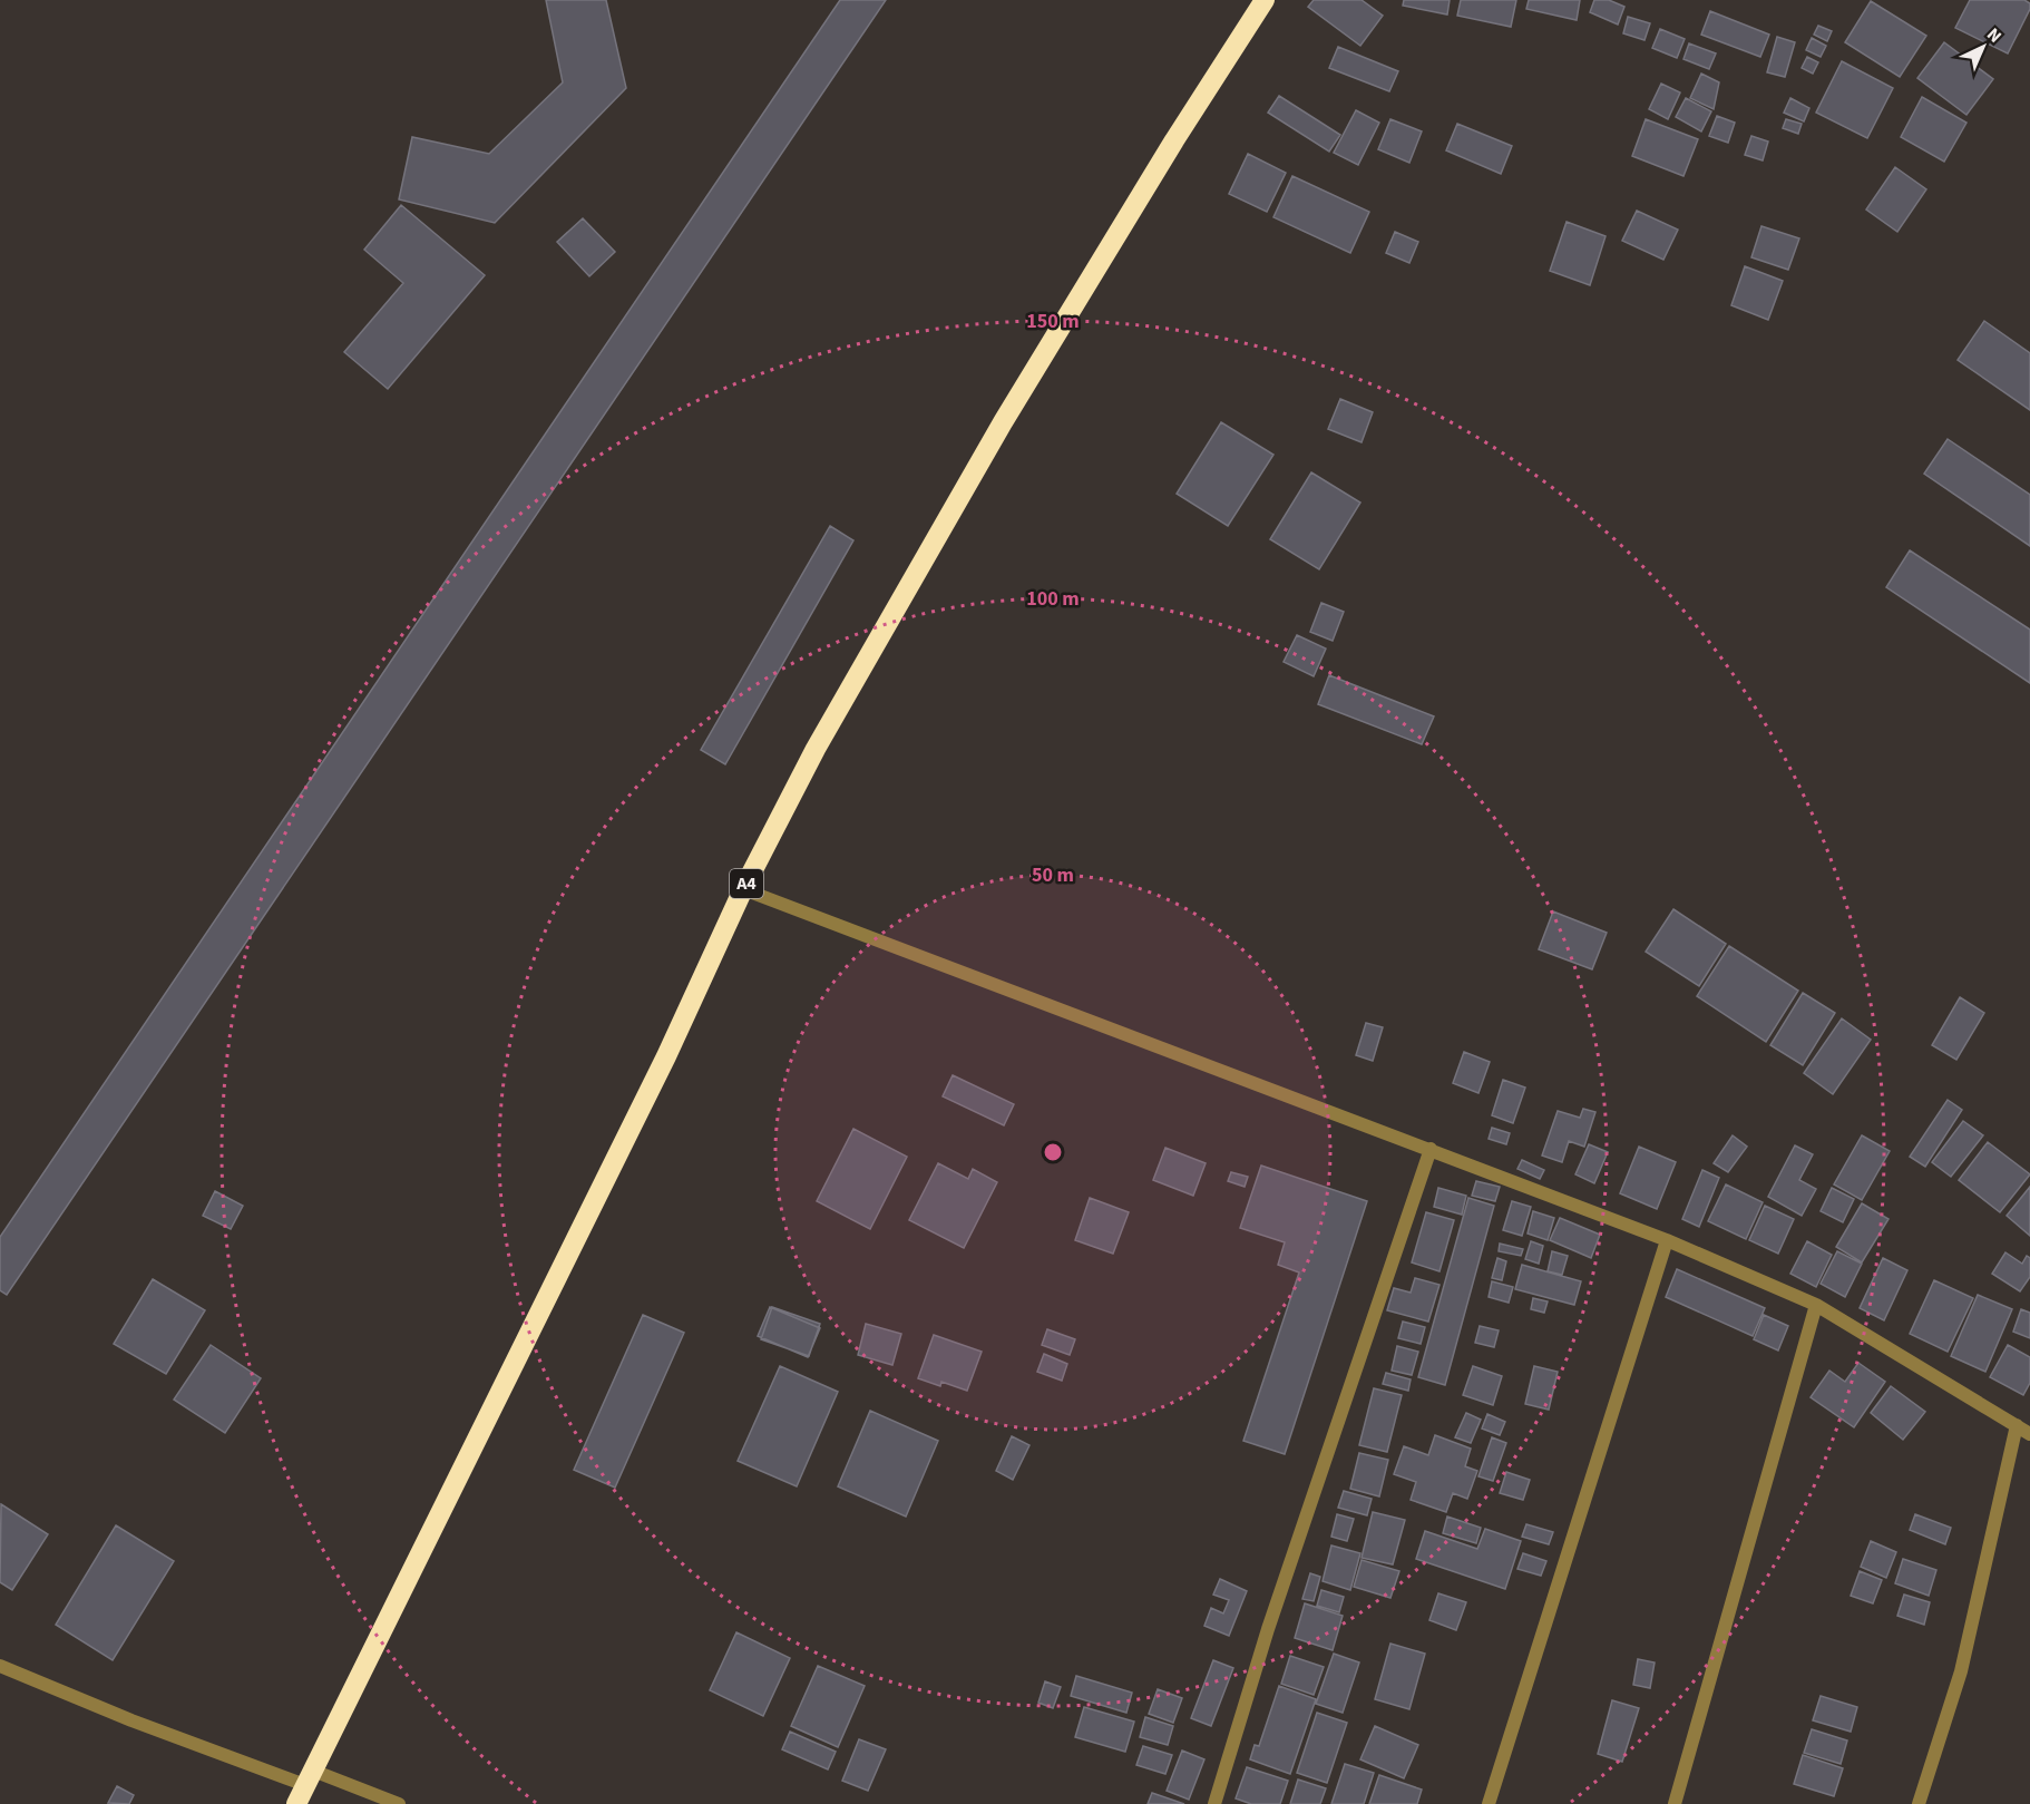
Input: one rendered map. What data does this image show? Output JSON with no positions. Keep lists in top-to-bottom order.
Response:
{
  "streets": {
    "highway": ["A4"]
  },
  "north": "top right",
  "rings": ["150 m", "100 m", "50 m"]
}
